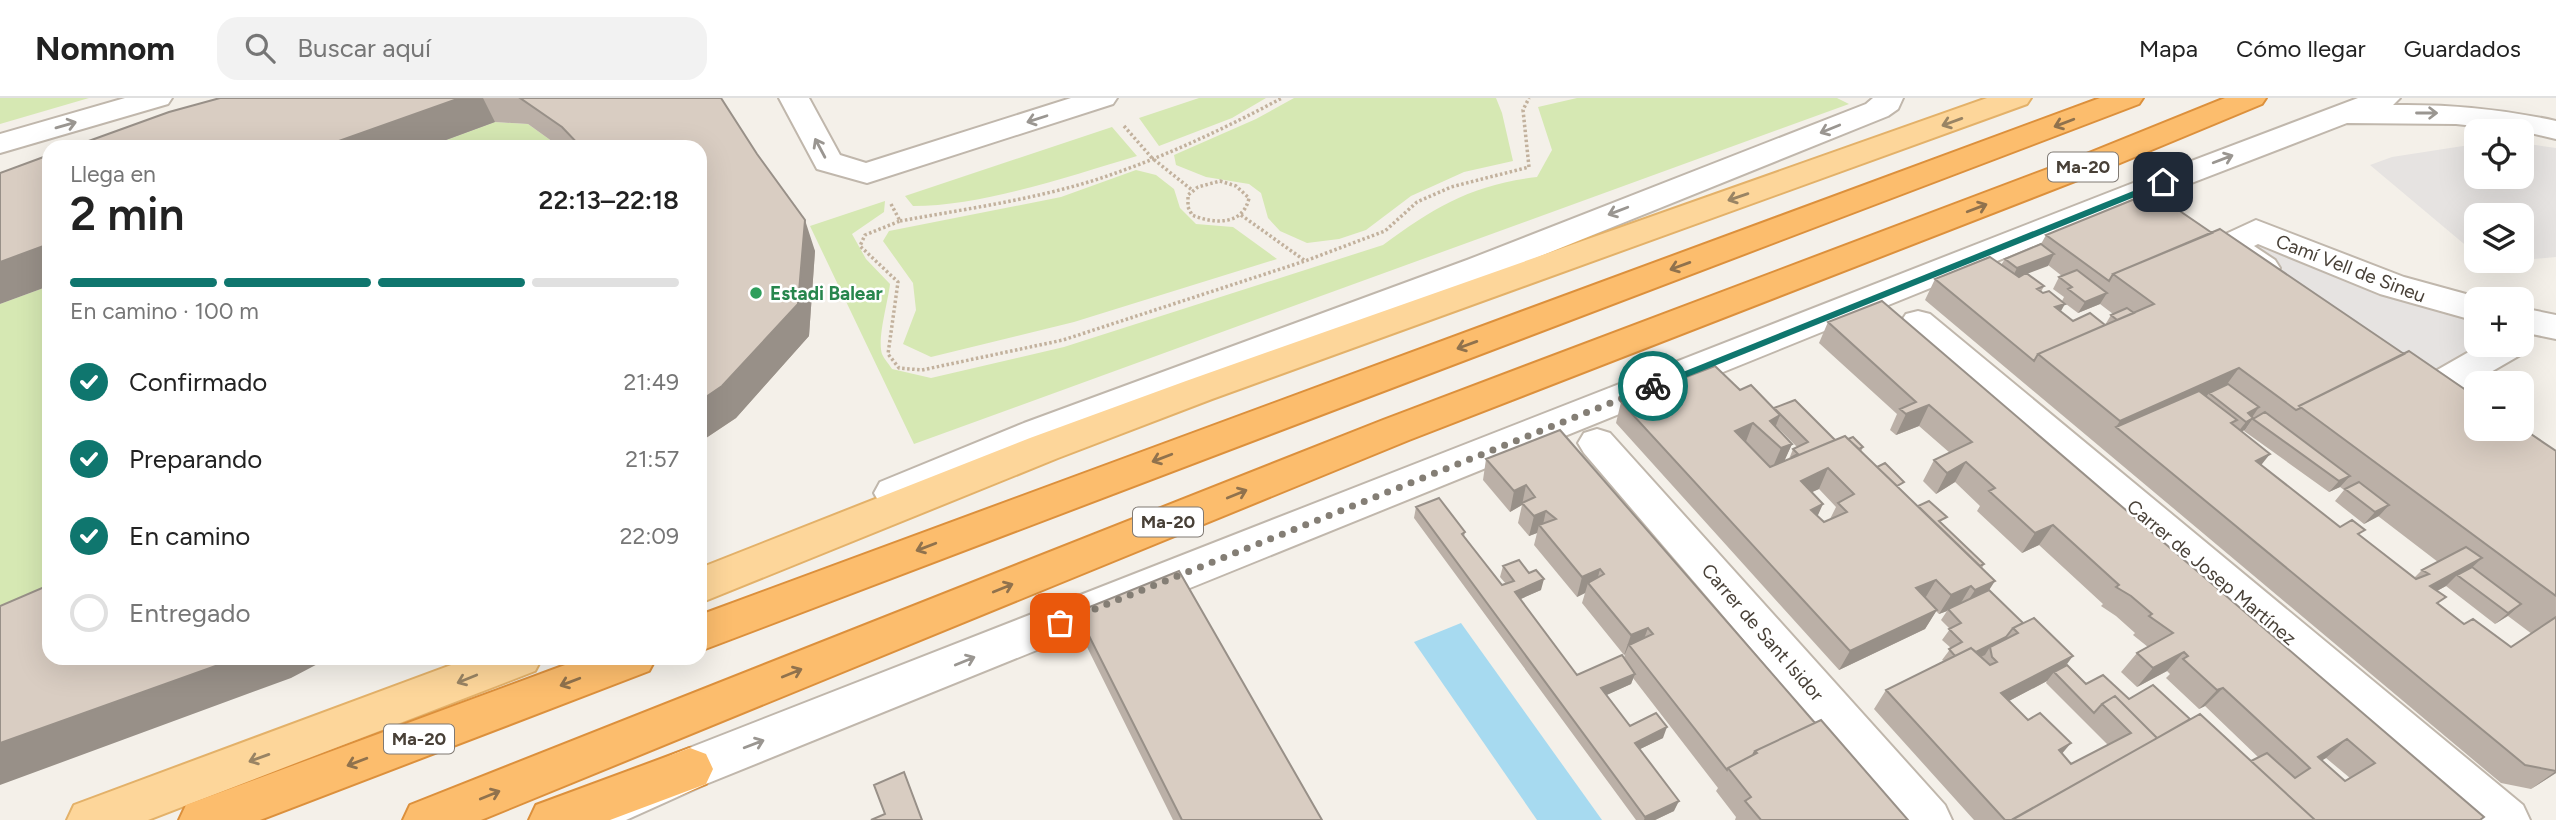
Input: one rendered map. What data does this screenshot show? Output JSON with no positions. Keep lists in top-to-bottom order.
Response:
{
  "streets": {
    "highway": ["Ma-20"],
    "street": ["Camí Vell de Sineu", "Carrer de Josep Martínez", "Carrer de Sant Isidor"]
  },
  "places": ["Estadi Balear"],
  "page": {
    "header": "Nomnom",
    "search": "Buscar aquí",
    "nav": ["Mapa", "Cómo llegar", "Guardados"],
    "map_buttons": ["+", "−"],
    "heading": ["2 min", "Llega en", "22:13–22:18"],
    "bar": "En camino · 100 m",
    "list": [
      ["Confirmado", "21:49"],
      ["Preparando", "21:57"],
      ["En camino", "22:09"],
      "Entregado"
    ]
  }
}
